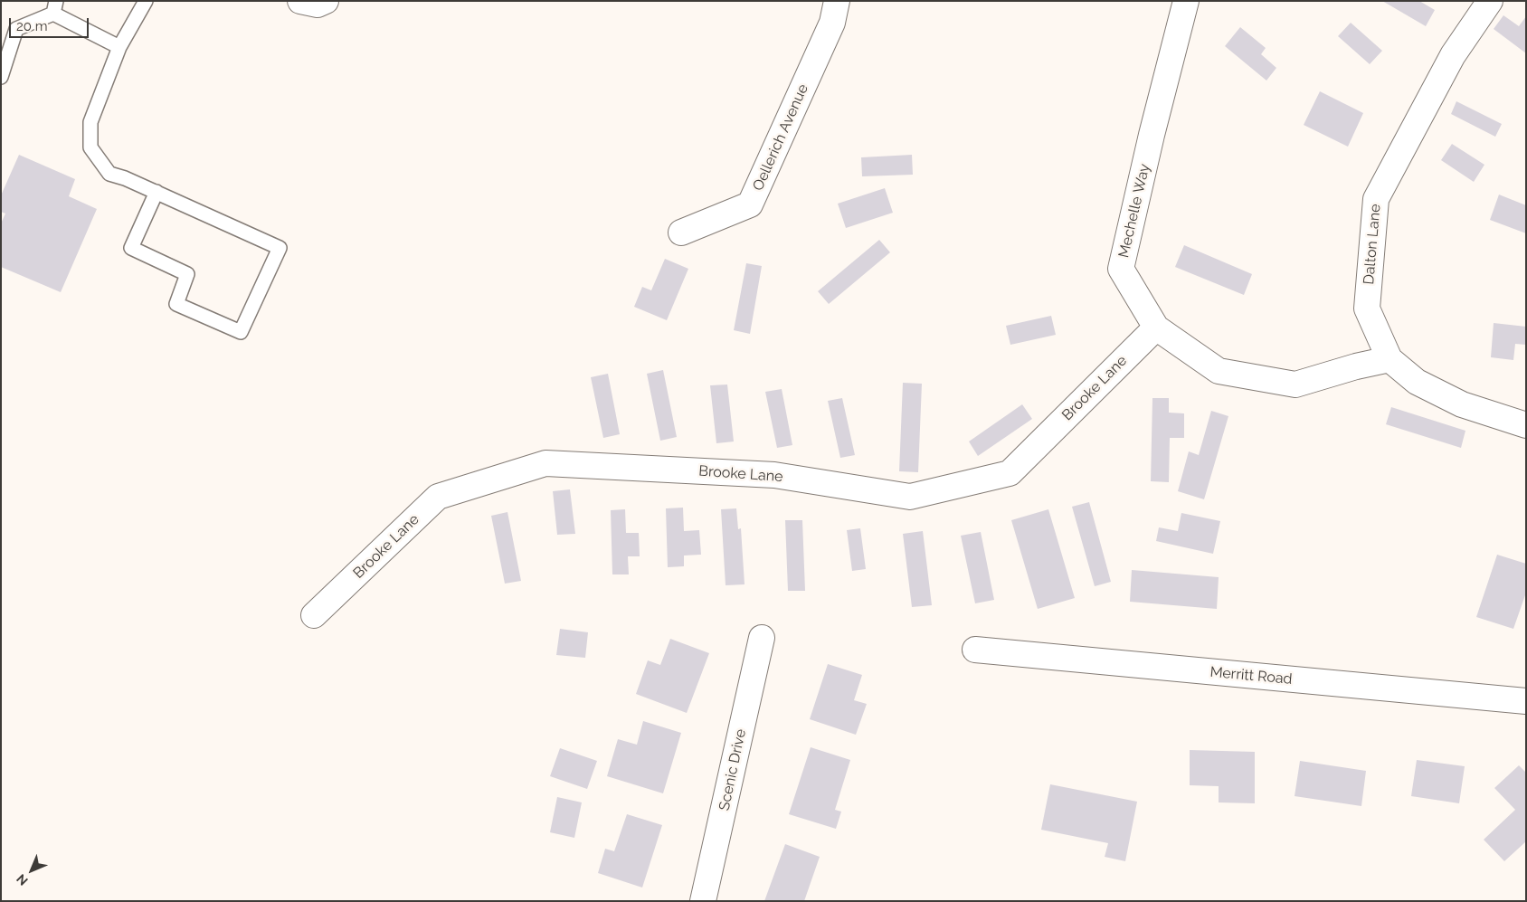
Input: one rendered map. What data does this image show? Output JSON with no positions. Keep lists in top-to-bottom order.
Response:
{
  "streets": {
    "street": [
      "Oellerich Avenue",
      "Mechelle Way",
      "Dalton Lane",
      "Brooke Lane",
      "Merritt Road",
      "Scenic Drive"
    ]
  },
  "crossings": [
    ["Mechelle Way", "Dalton Lane"],
    ["Mechelle Way", "Brooke Lane"]
  ],
  "scale_bar": "20 m",
  "north": "bottom left"
}
